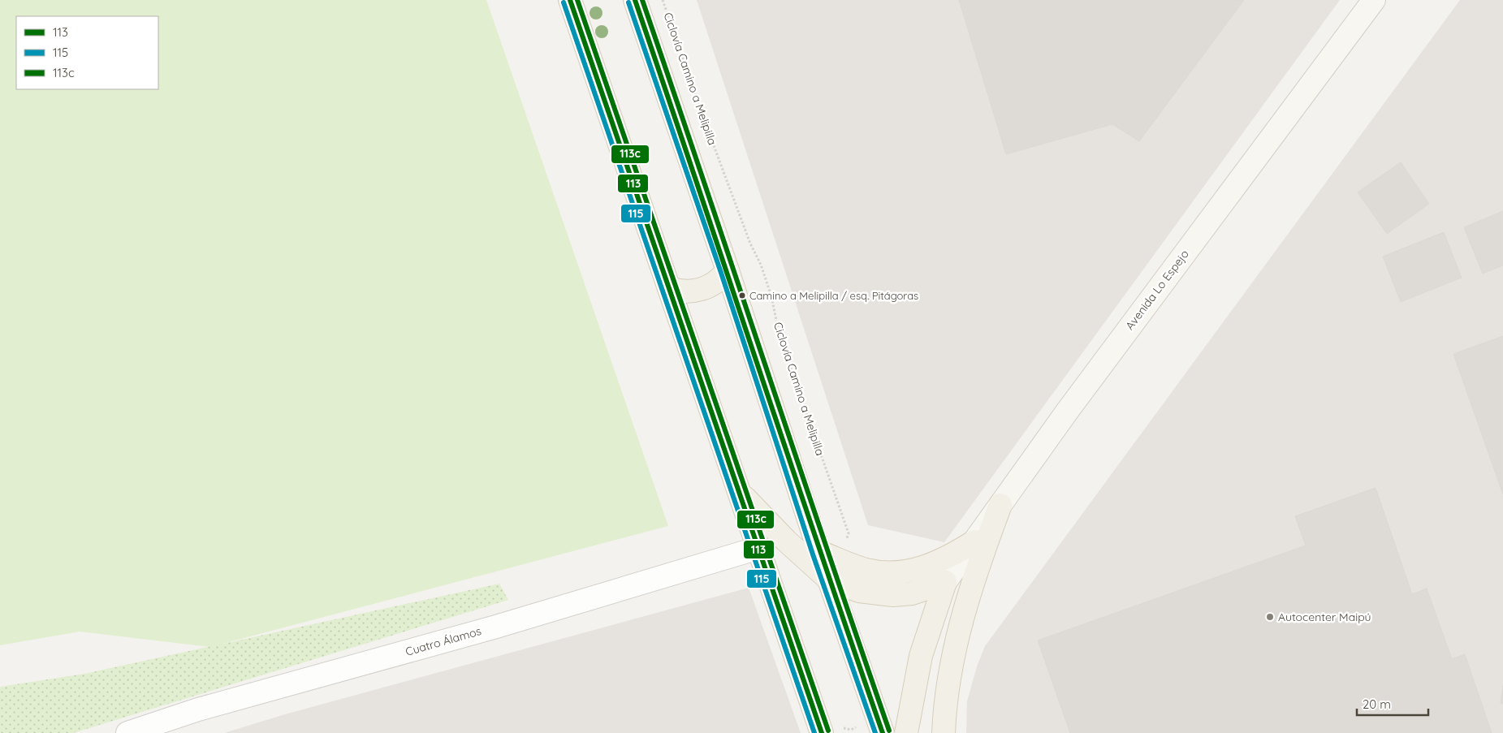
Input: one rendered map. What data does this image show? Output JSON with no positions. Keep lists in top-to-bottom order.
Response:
{
  "streets": {
    "main road": ["Avenida Lo Espejo"],
    "street": ["Cuatro Álamos"],
    "path": ["Ciclovía Camino a Melipilla"]
  },
  "places": ["Camino a Melipilla / esq. Pitágoras", "Autocenter Maipú"],
  "lines": ["transit line 113", "transit line 113c", "transit line 115"],
  "legend": ["113", "115", "113c"],
  "scale_bar": "20 m"
}
